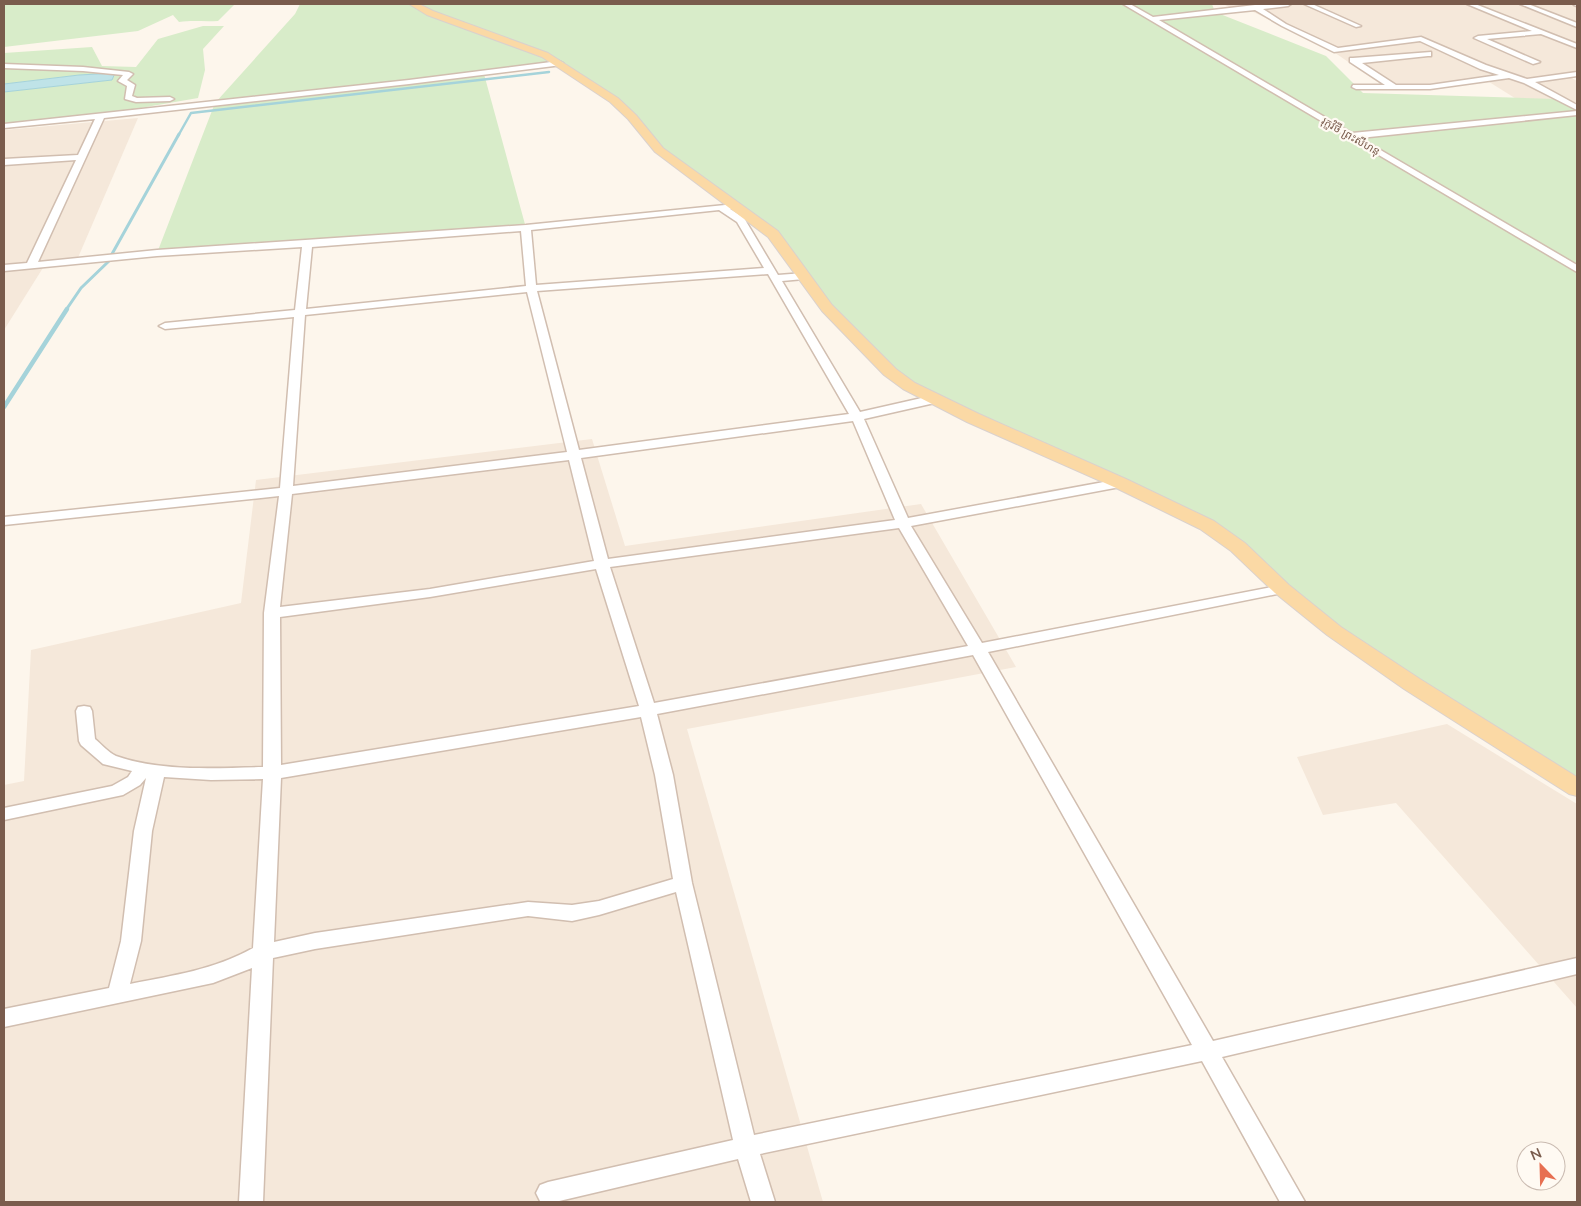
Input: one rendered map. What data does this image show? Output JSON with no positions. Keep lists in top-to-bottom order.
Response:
{
  "streets": {
    "street": ["រុក្ខវិថី ព្រះសីហនុ"]
  },
  "north": "top left"
}
